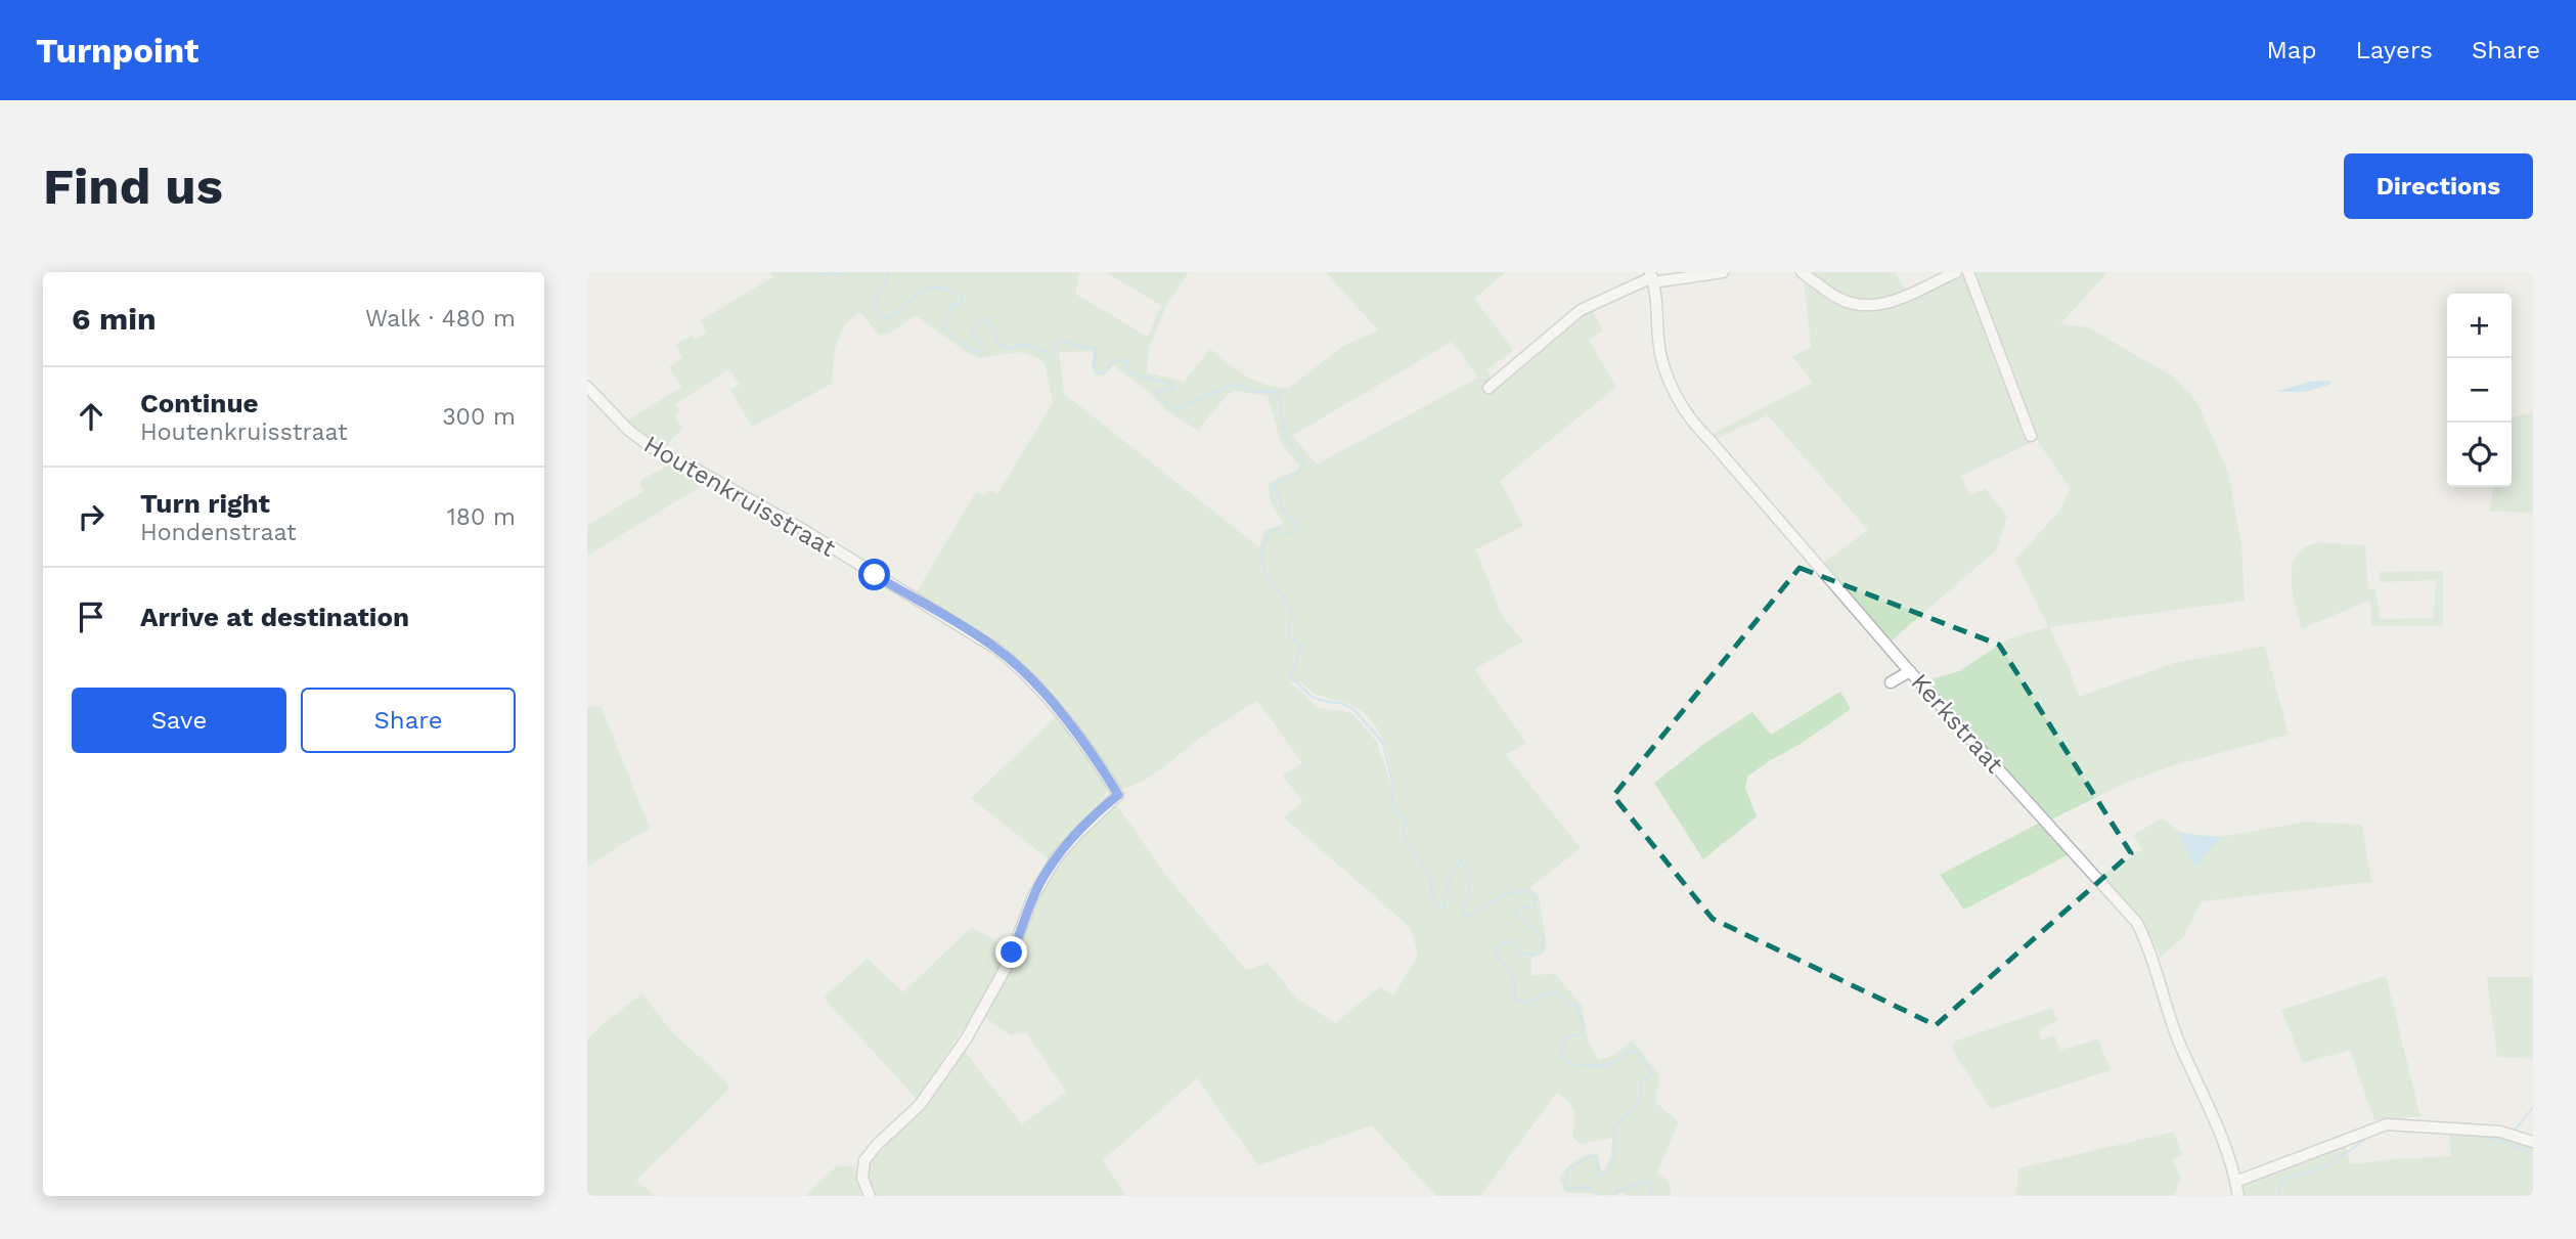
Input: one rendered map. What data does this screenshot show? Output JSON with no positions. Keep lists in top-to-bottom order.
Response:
{
  "streets": {
    "street": ["Houtenkruisstraat", "Kerkstraat"]
  },
  "page": {
    "header": "Turnpoint",
    "nav": ["Map", "Layers", "Share"],
    "buttons": [
      "Directions",
      ["Save", "Share"]
    ],
    "title": "Find us",
    "heading": ["6 min", "Walk · 480 m"],
    "map_buttons": ["+", "−"],
    "list": [
      ["Continue", "Houtenkruisstraat", "300 m"],
      ["Turn right", "Hondenstraat", "180 m"],
      "Arrive at destination"
    ]
  }
}
